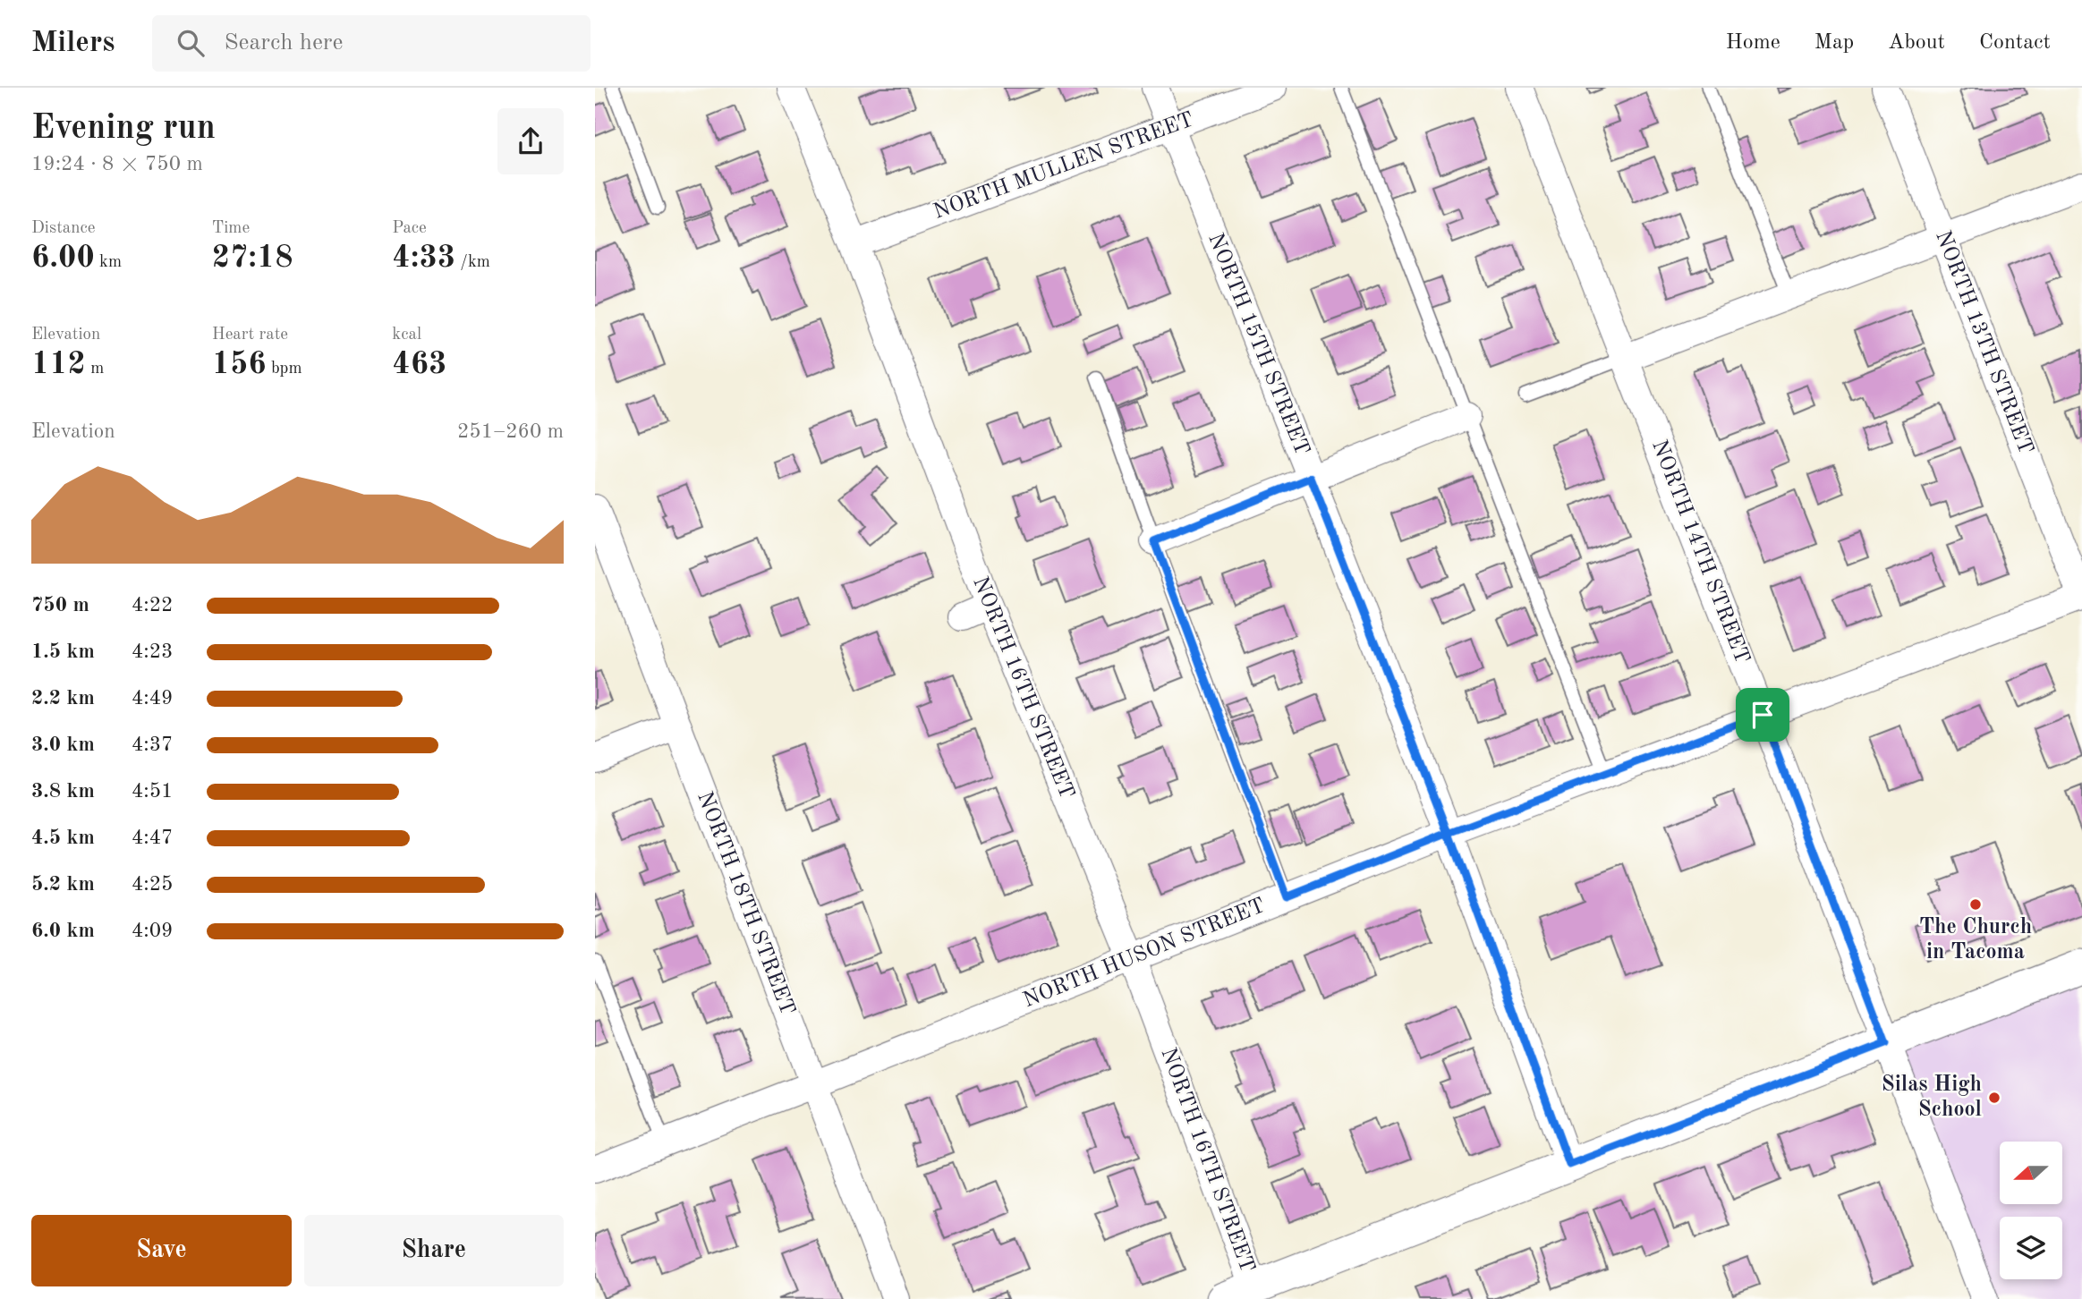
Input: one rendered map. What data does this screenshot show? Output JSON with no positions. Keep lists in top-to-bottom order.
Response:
{
  "streets": {
    "street": [
      "NORTH MULLEN STREET",
      "NORTH 13TH STREET",
      "NORTH 15TH STREET",
      "NORTH 14TH STREET",
      "NORTH 16TH STREET",
      "NORTH 18TH STREET",
      "NORTH HUSON STREET"
    ]
  },
  "crossings": [
    ["NORTH MULLEN STREET", "NORTH 15TH STREET"],
    ["NORTH MULLEN STREET", "NORTH 16TH STREET"],
    ["NORTH 13TH STREET", "NORTH HUSON STREET"],
    ["NORTH 15TH STREET", "NORTH HUSON STREET"],
    ["NORTH 14TH STREET", "NORTH HUSON STREET"],
    ["NORTH 16TH STREET", "NORTH HUSON STREET"],
    ["NORTH 18TH STREET", "NORTH HUSON STREET"]
  ],
  "places": ["The Church in Tacoma", "Silas High School"],
  "north": "left",
  "page": {
    "header": "Milers",
    "search": "Search here",
    "nav": [
      "Home",
      "Map",
      "About",
      "Contact"
    ],
    "heading": ["Evening run", "19:24 · 8 × 750 m"],
    "stats": [
      ["Distance", "6.00 km"],
      ["Time", "27:18"],
      ["Pace", "4:33 /km"],
      ["Elevation", "112 m"],
      ["Heart rate", "156 bpm"],
      ["kcal", "463"]
    ],
    "chart": ["Elevation", "251–260 m"],
    "list": [
      {
        "name": "750 m",
        "note": "4:22"
      },
      {
        "name": "1.5 km",
        "note": "4:23"
      },
      {
        "name": "2.2 km",
        "note": "4:49"
      },
      {
        "name": "3.0 km",
        "note": "4:37"
      },
      {
        "name": "3.8 km",
        "note": "4:51"
      },
      {
        "name": "4.5 km",
        "note": "4:47"
      },
      {
        "name": "5.2 km",
        "note": "4:25"
      },
      {
        "name": "6.0 km",
        "note": "4:09"
      }
    ],
    "buttons": ["Save", "Share"]
  }
}
